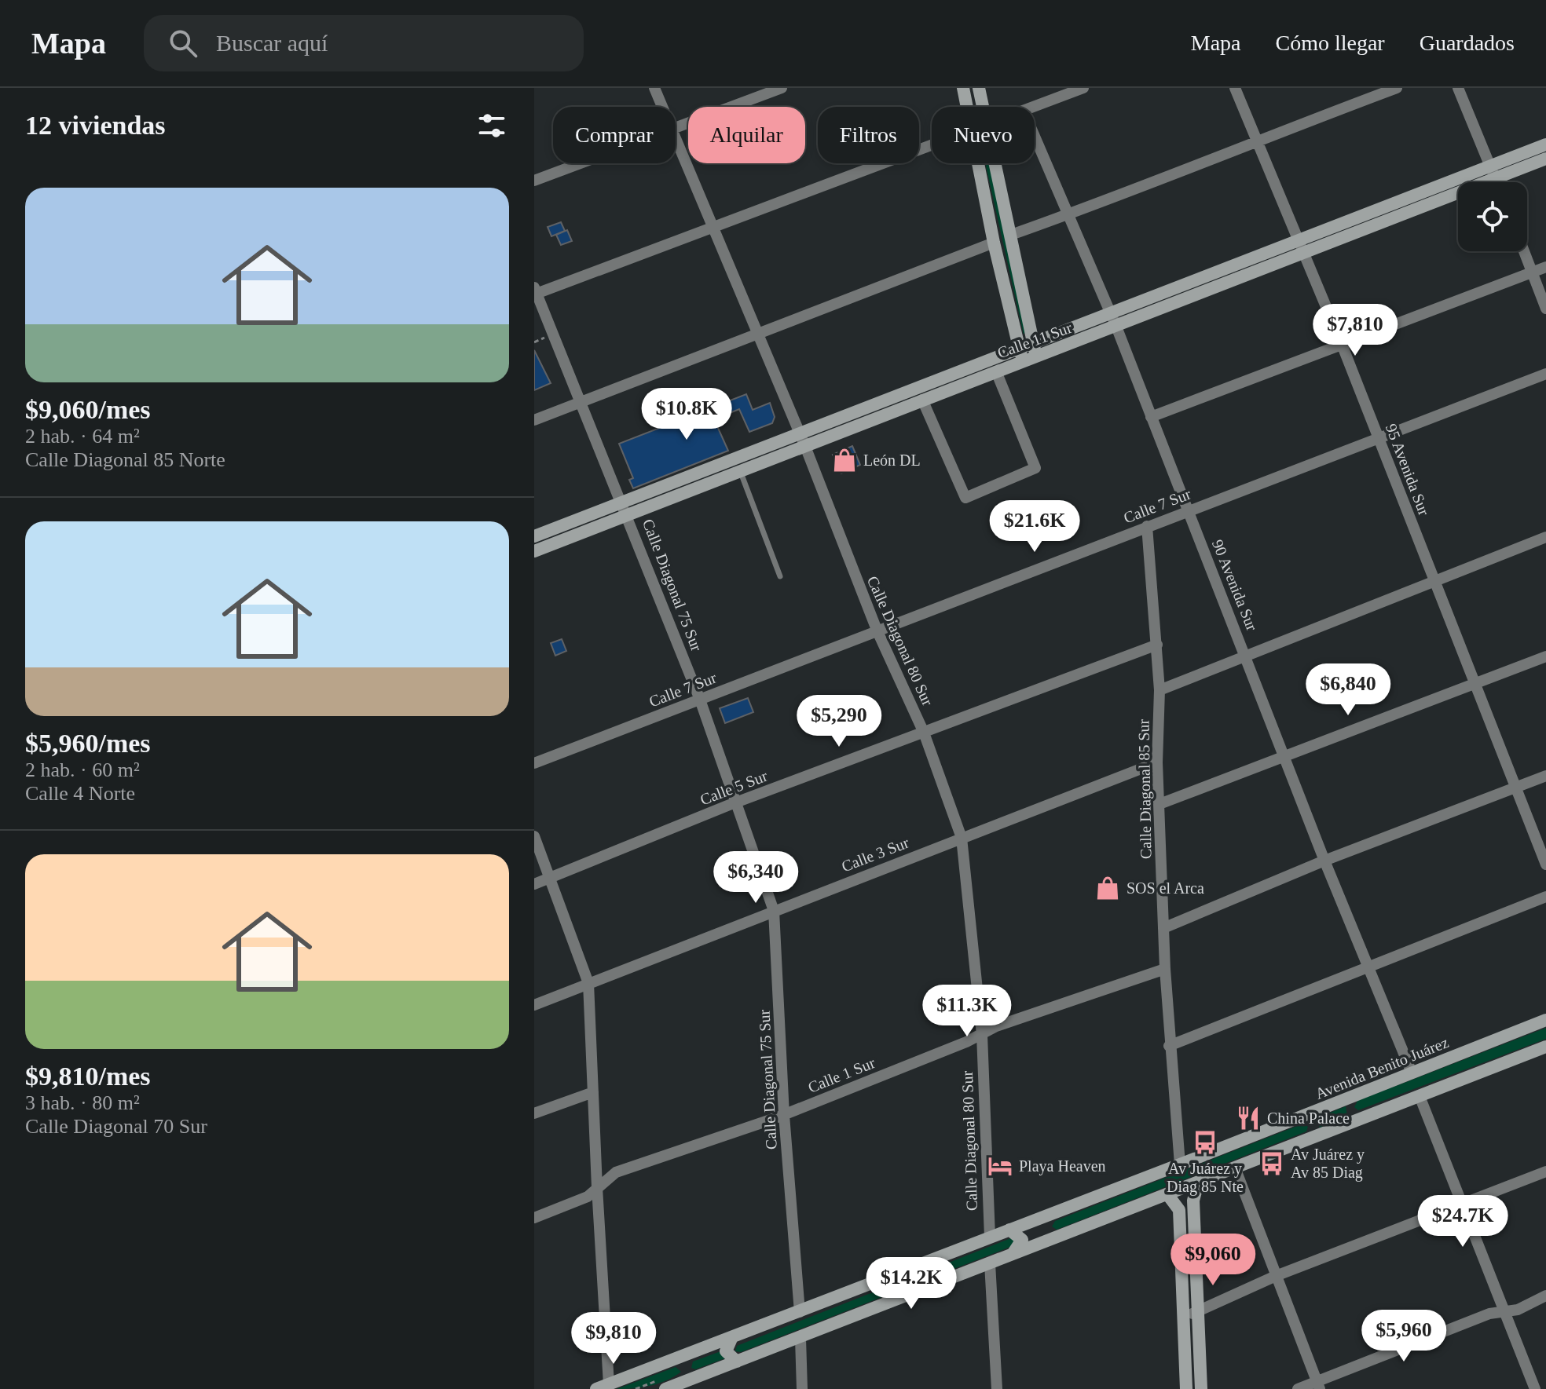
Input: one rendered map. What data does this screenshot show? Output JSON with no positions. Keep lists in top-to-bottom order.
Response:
{
  "streets": {
    "main road": ["Calle 11 Sur", "Avenida Benito Juárez"],
    "street": [
      "95 Avenida Sur",
      "Calle 7 Sur",
      "Calle Diagonal 75 Sur",
      "90 Avenida Sur",
      "Calle Diagonal 80 Sur",
      "Calle 5 Sur",
      "Calle Diagonal 85 Sur",
      "Calle 3 Sur",
      "Calle 1 Sur"
    ]
  },
  "crossings": [
    ["Calle 11 Sur", "95 Avenida Sur"],
    ["Calle 11 Sur", "Calle Diagonal 75 Sur"],
    ["Calle 11 Sur", "90 Avenida Sur"],
    ["Calle 11 Sur", "Calle Diagonal 80 Sur"],
    ["95 Avenida Sur", "Calle 7 Sur"],
    ["Calle 7 Sur", "Calle Diagonal 75 Sur"],
    ["Calle 7 Sur", "90 Avenida Sur"],
    ["Calle 7 Sur", "Calle Diagonal 80 Sur"],
    ["Calle 7 Sur", "Calle Diagonal 85 Sur"],
    ["Calle Diagonal 75 Sur", "Calle 5 Sur"],
    ["Calle Diagonal 75 Sur", "Calle 3 Sur"],
    ["Calle Diagonal 75 Sur", "Avenida Benito Juárez"],
    ["Calle Diagonal 75 Sur", "Calle 1 Sur"],
    ["90 Avenida Sur", "Avenida Benito Juárez"],
    ["Calle Diagonal 80 Sur", "Calle 5 Sur"],
    ["Calle Diagonal 80 Sur", "Calle 3 Sur"],
    ["Calle Diagonal 80 Sur", "Avenida Benito Juárez"],
    ["Calle Diagonal 80 Sur", "Calle 1 Sur"],
    ["Calle 5 Sur", "Calle Diagonal 85 Sur"],
    ["Calle Diagonal 85 Sur", "Calle 3 Sur"],
    ["Calle Diagonal 85 Sur", "Avenida Benito Juárez"],
    ["Calle Diagonal 85 Sur", "Calle 1 Sur"]
  ],
  "places": {
    "shop": ["León DL", "SOS el Arca"],
    "restaurant": ["China Palace"],
    "bus stop": ["Av Juárez y Diag 85 Nte", "Av Juárez y Av 85 Diag"],
    "hotel": ["Playa Heaven"]
  },
  "page": {
    "header": "Mapa",
    "search": "Buscar aquí",
    "nav": ["Mapa", "Cómo llegar", "Guardados"],
    "heading": "12 viviendas",
    "chip": [
      "Comprar",
      "Alquilar",
      "Filtros",
      "Nuevo"
    ],
    "list": [
      {
        "name": "$9,060/mes",
        "note": "2 hab. · 64 m² · Calle Diagonal 85 Norte"
      },
      {
        "name": "$5,960/mes",
        "note": "2 hab. · 60 m² · Calle 4 Norte"
      },
      {
        "name": "$9,810/mes",
        "note": "3 hab. · 80 m² · Calle Diagonal 70 Sur"
      }
    ],
    "price": [
      "$7,810",
      "$10.8K",
      "$21.6K",
      "$6,840",
      "$5,290",
      "$6,340",
      "$11.3K",
      "$24.7K",
      "$9,060",
      "$14.2K",
      "$5,960",
      "$9,810"
    ]
  }
}
